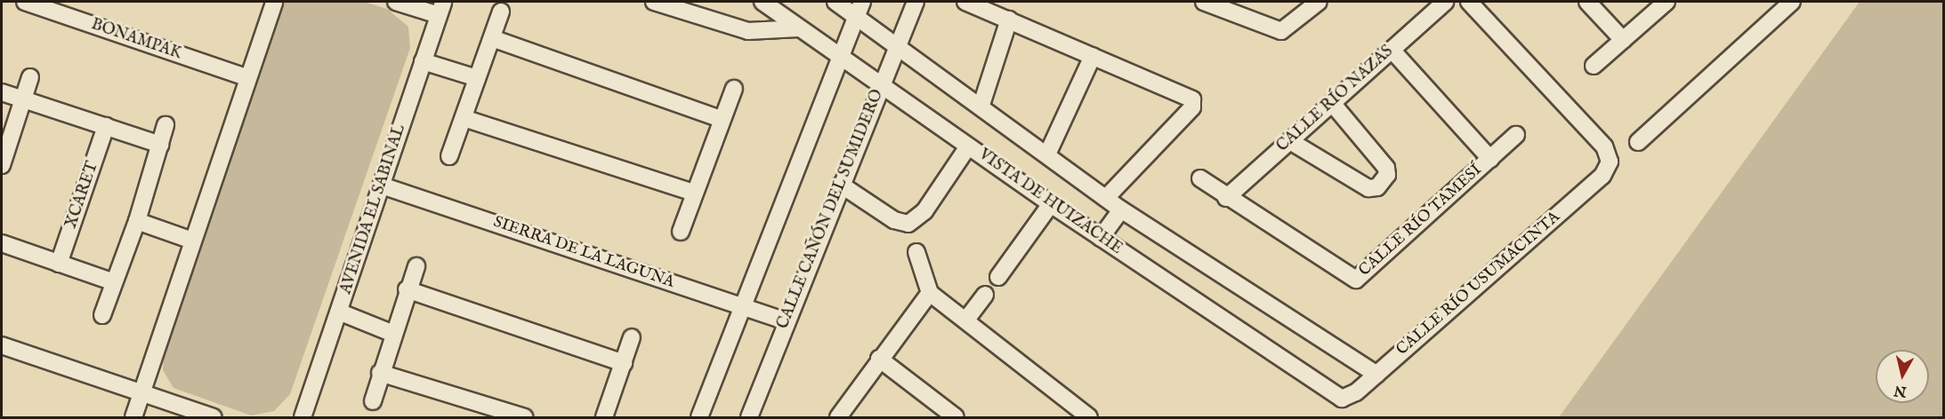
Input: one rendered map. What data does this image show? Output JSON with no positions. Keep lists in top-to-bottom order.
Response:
{
  "streets": {
    "street": [
      "BONAMPAK",
      "CALLE RÍO NAZAS",
      "XCARET",
      "VISTA DE HUIZACHE",
      "AVENIDA EL SABINAL",
      "CALLE CAÑÓN DEL SUMIDERO",
      "CALLE RÍO TAMESÍ",
      "SIERRA DE LA LAGUNA",
      "CALLE RÍO USUMACINTA"
    ]
  },
  "crossings": [
    ["CALLE RÍO NAZAS", "CALLE RÍO TAMESÍ"],
    ["VISTA DE HUIZACHE", "CALLE CAÑÓN DEL SUMIDERO"],
    ["VISTA DE HUIZACHE", "CALLE RÍO USUMACINTA"],
    ["AVENIDA EL SABINAL", "SIERRA DE LA LAGUNA"],
    ["CALLE CAÑÓN DEL SUMIDERO", "SIERRA DE LA LAGUNA"]
  ],
  "north": "bottom"
}
